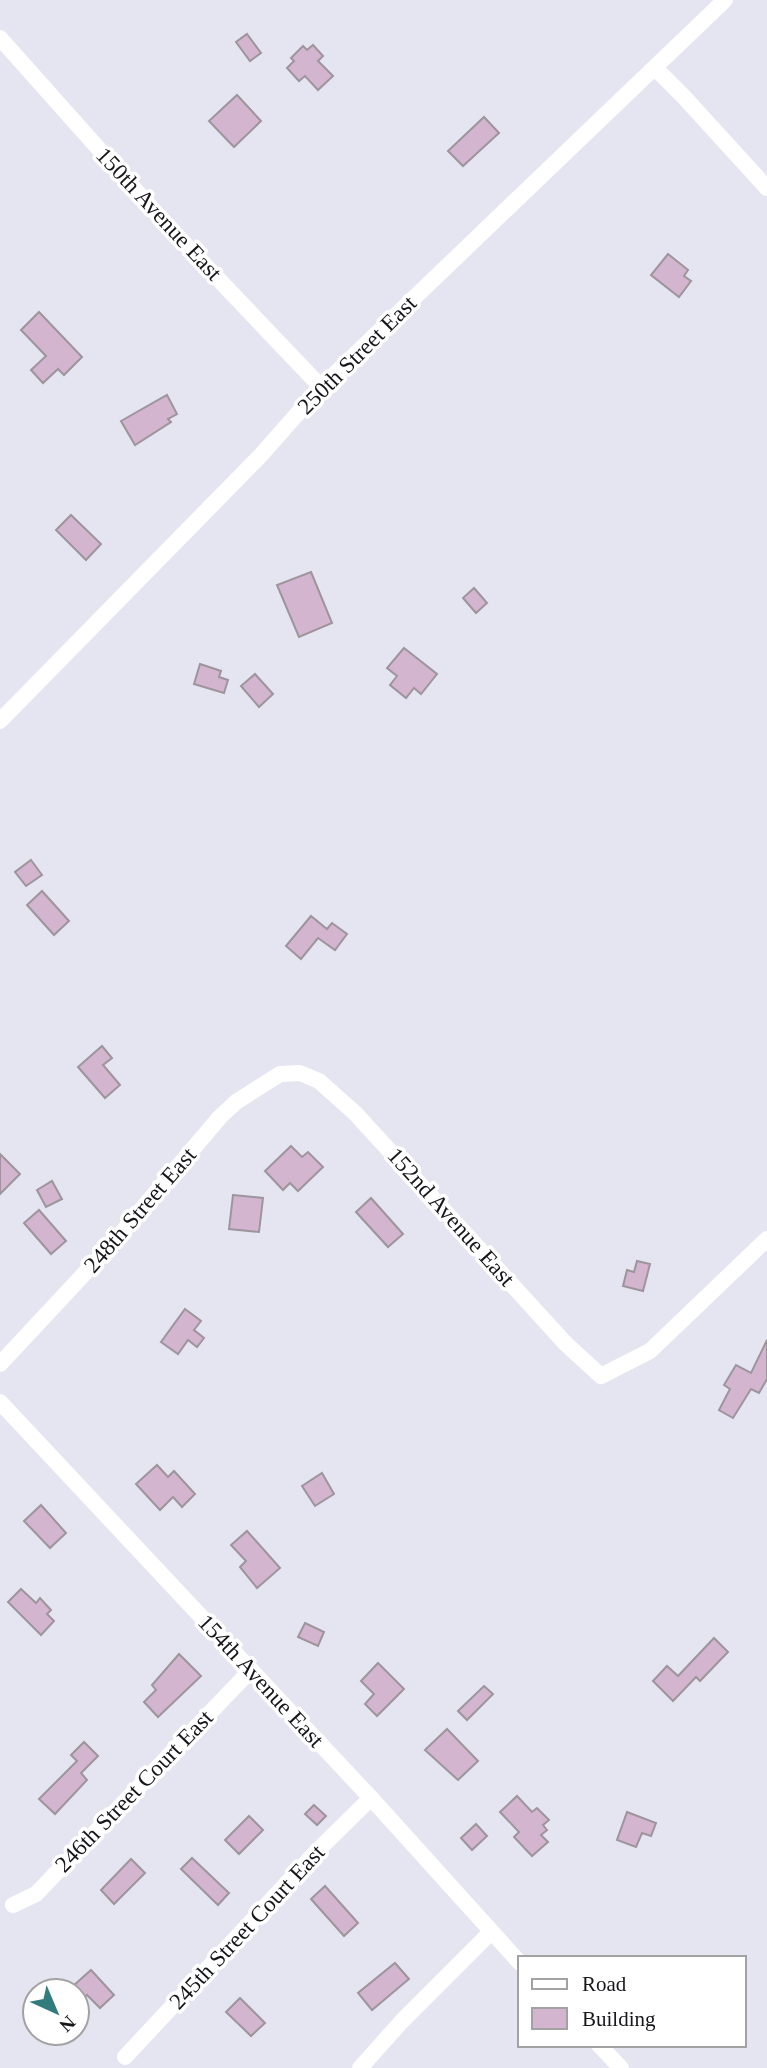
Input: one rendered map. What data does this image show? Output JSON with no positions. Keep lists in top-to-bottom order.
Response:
{
  "streets": {
    "street": [
      "150th Avenue East",
      "250th Street East",
      "248th Street East",
      "152nd Avenue East",
      "154th Avenue East",
      "246th Street Court East",
      "245th Street Court East"
    ]
  },
  "crossings": [
    ["150th Avenue East", "250th Street East"],
    ["248th Street East", "152nd Avenue East"],
    ["154th Avenue East", "246th Street Court East"],
    ["154th Avenue East", "245th Street Court East"]
  ],
  "legend": ["Road", "Building"],
  "north": "bottom right"
}
